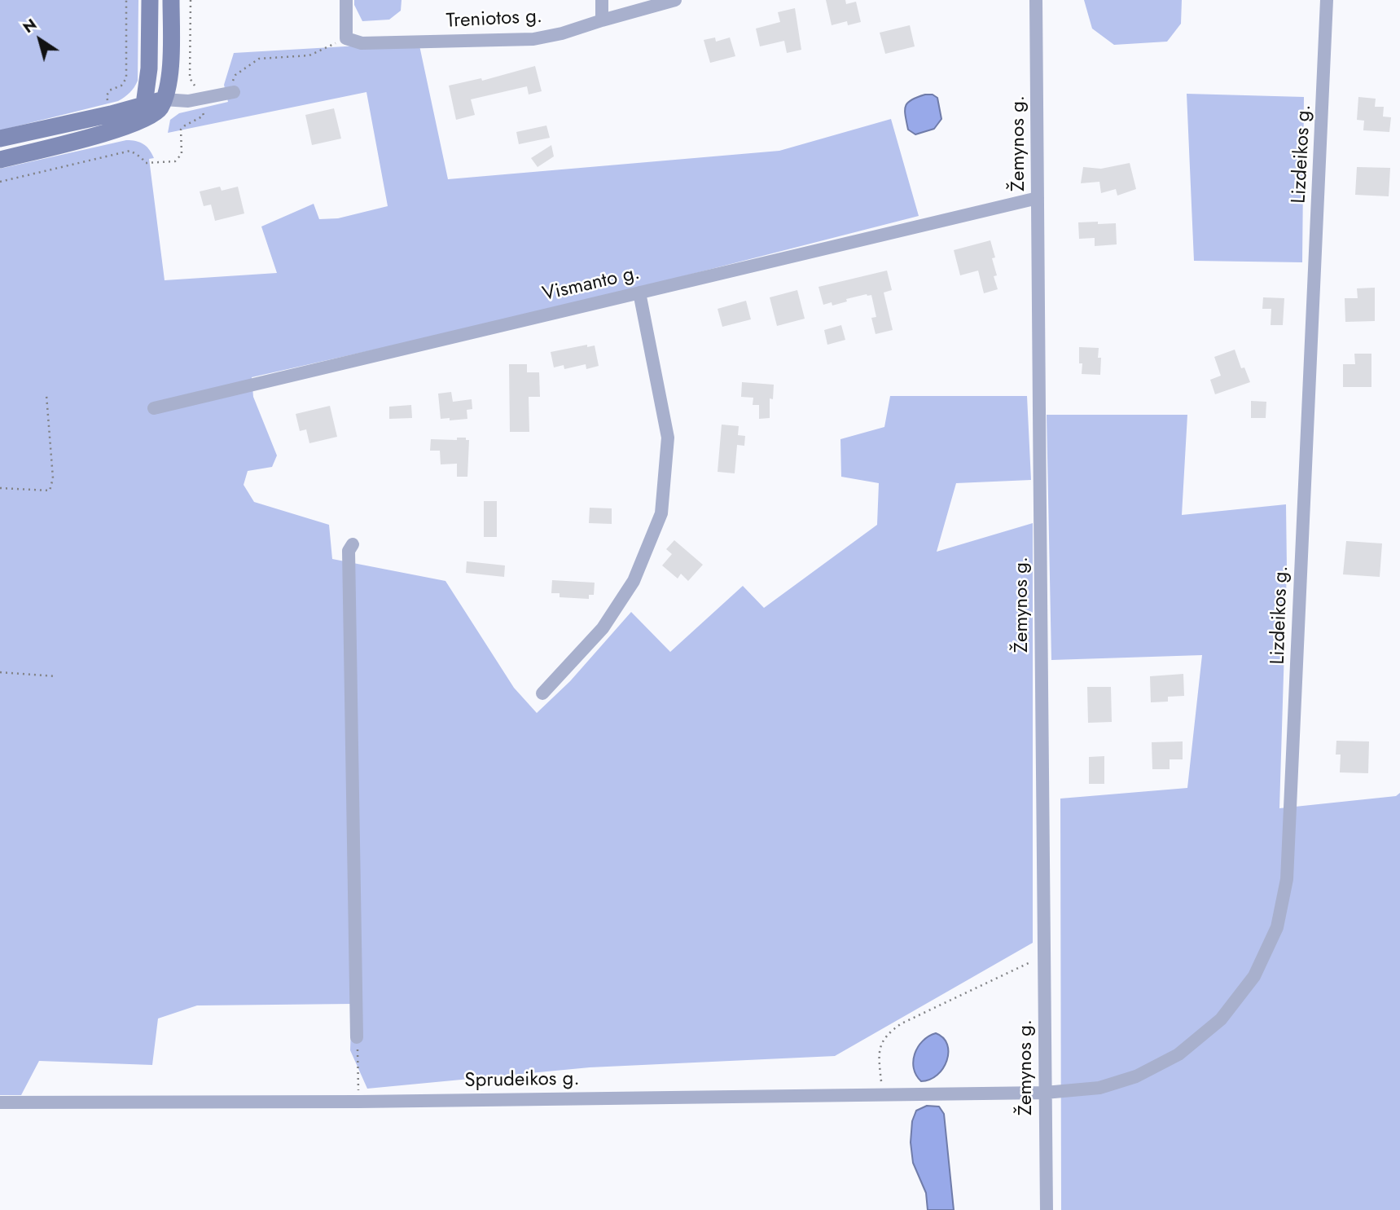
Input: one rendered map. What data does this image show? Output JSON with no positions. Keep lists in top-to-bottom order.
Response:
{
  "streets": {
    "street": [
      "Treniotos g.",
      "Žemynos g.",
      "Lizdeikos g.",
      "Vismanto g.",
      "Sprudeikos g."
    ]
  },
  "crossings": [
    ["Žemynos g.", "Lizdeikos g."],
    ["Žemynos g.", "Vismanto g."],
    ["Žemynos g.", "Sprudeikos g."],
    ["Lizdeikos g.", "Sprudeikos g."]
  ],
  "north": "top left"
}
